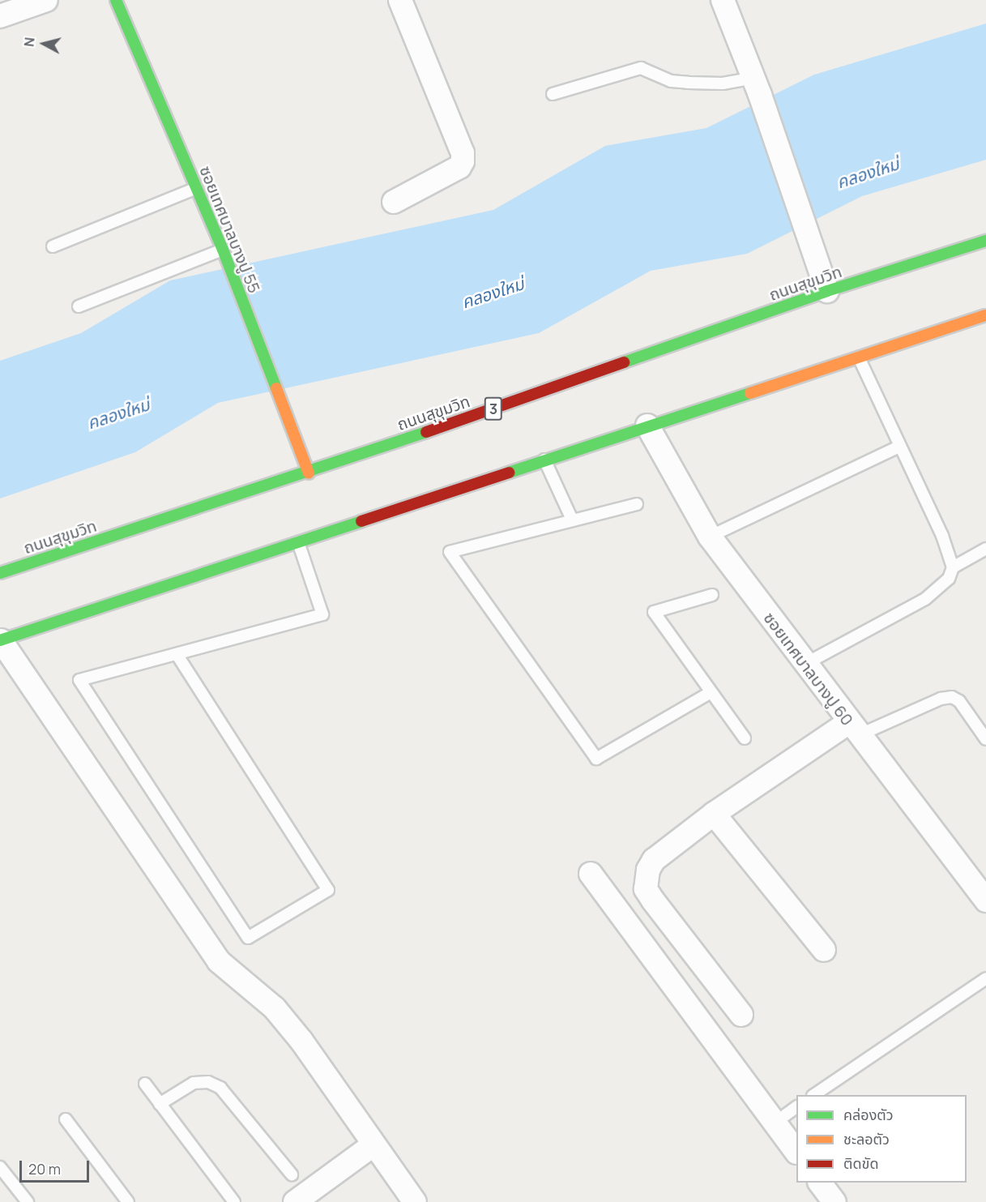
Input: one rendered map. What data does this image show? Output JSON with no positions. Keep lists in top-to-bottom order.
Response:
{
  "streets": {
    "main road": ["ซอยเทศบาลบางปู 55", "ถนนสุขุมวิท", "3"],
    "street": ["ซอยเทศบาลบางปู 60"]
  },
  "crossings": [
    ["ซอยเทศบาลบางปู 55", "ถนนสุขุมวิท"]
  ],
  "water": ["คลองใหม่"],
  "legend": ["คล่องตัว", "ชะลอตัว", "ติดขัด"],
  "scale_bar": "20 m",
  "north": "left"
}
